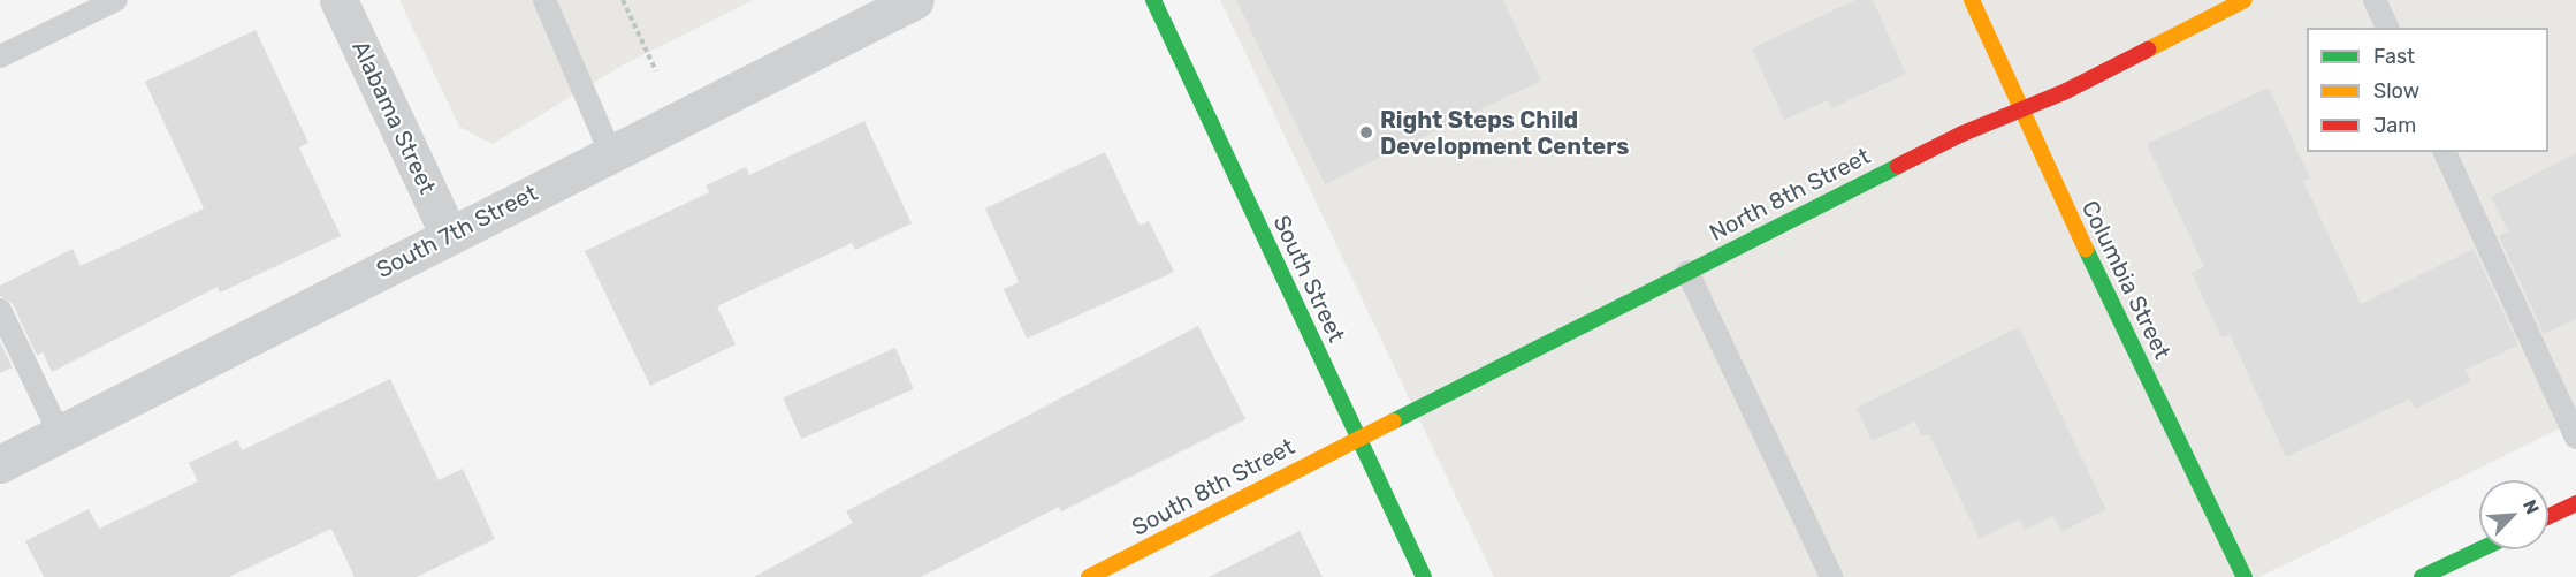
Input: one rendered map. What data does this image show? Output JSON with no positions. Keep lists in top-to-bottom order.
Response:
{
  "streets": {
    "main road": [
      "North 8th Street",
      "South Street",
      "Columbia Street",
      "South 8th Street"
    ],
    "street": ["Alabama Street", "South 7th Street"]
  },
  "crossings": [
    ["Alabama Street", "South 7th Street"],
    ["North 8th Street", "South Street"],
    ["North 8th Street", "Columbia Street"],
    ["North 8th Street", "South 8th Street"],
    ["South Street", "South 8th Street"]
  ],
  "places": ["Right Steps Child Development Centers"],
  "legend": ["Fast", "Slow", "Jam"],
  "north": "top right"
}
